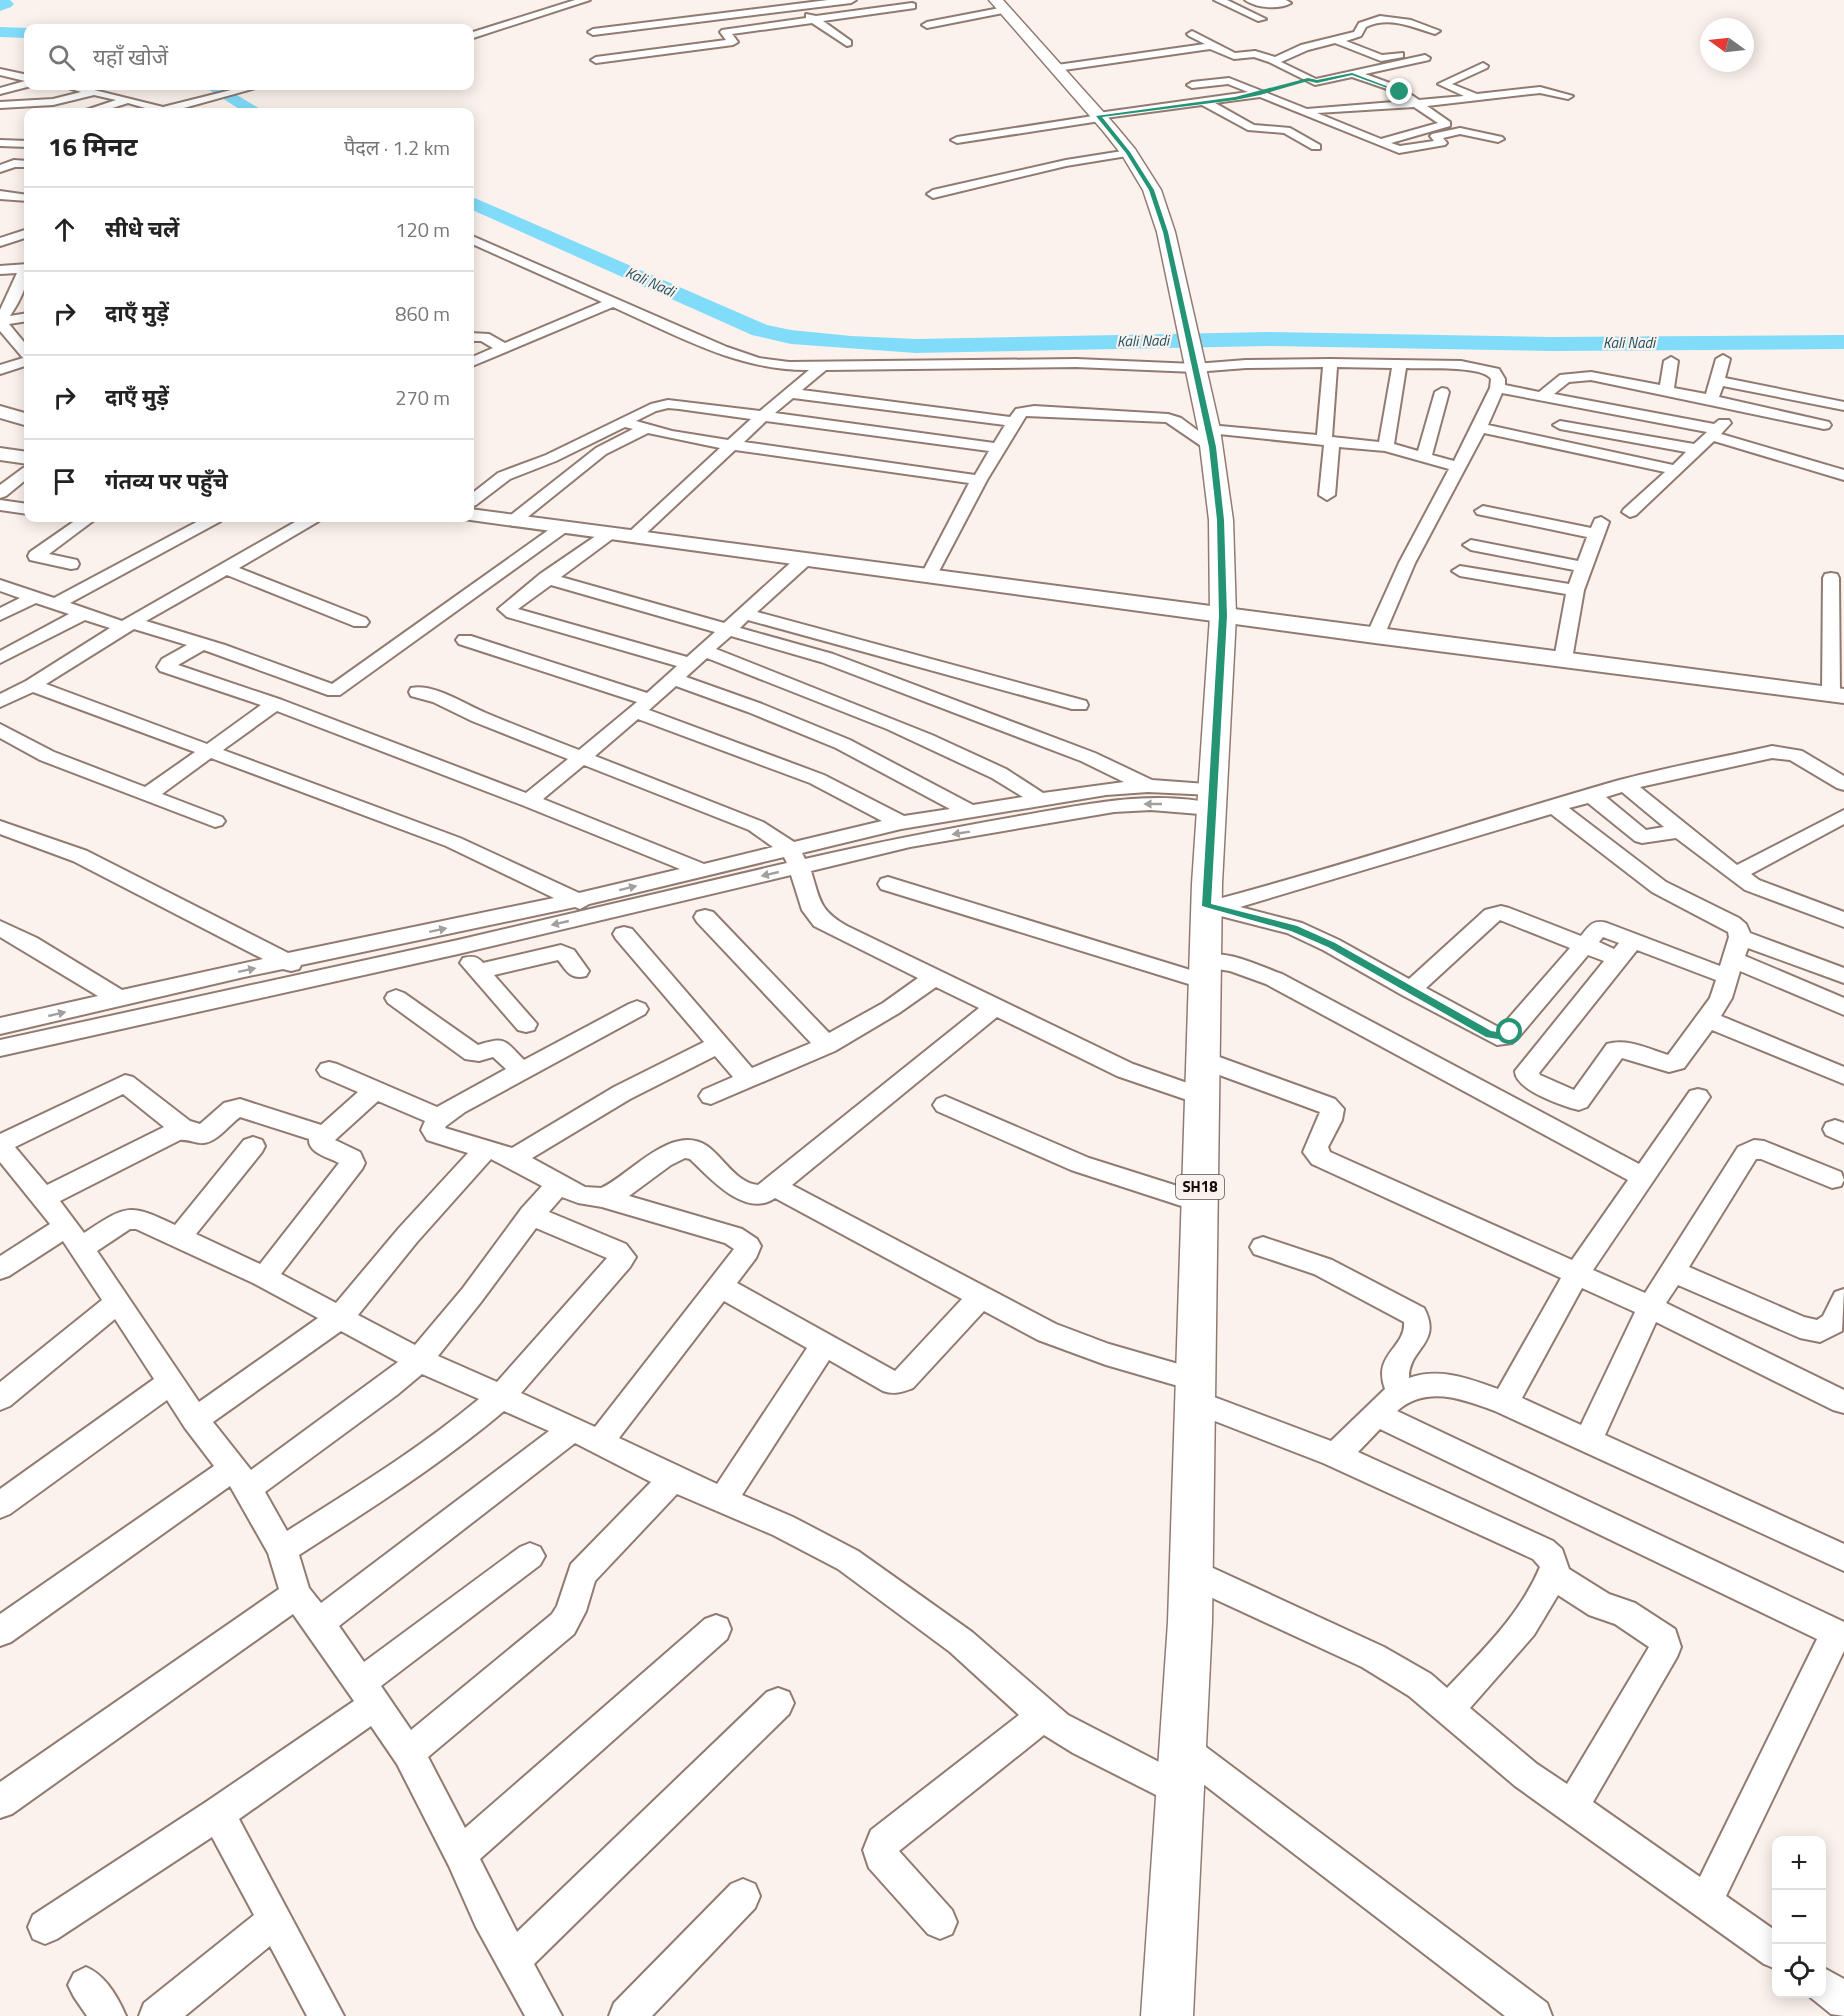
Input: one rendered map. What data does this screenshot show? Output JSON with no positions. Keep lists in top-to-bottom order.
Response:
{
  "streets": {
    "main road": ["SH18"]
  },
  "water": ["Kali Nadi"],
  "north": "left",
  "page": {
    "search": "यहाँ खोजें",
    "heading": ["16 मिनट", "पैदल · 1.2 km"],
    "list": [
      ["सीधे चलें", "120 m"],
      ["दाएँ मुड़ें", "860 m"],
      ["दाएँ मुड़ें", "270 m"],
      "गंतव्य पर पहुँचे"
    ],
    "map_buttons": ["+", "−"]
  }
}
